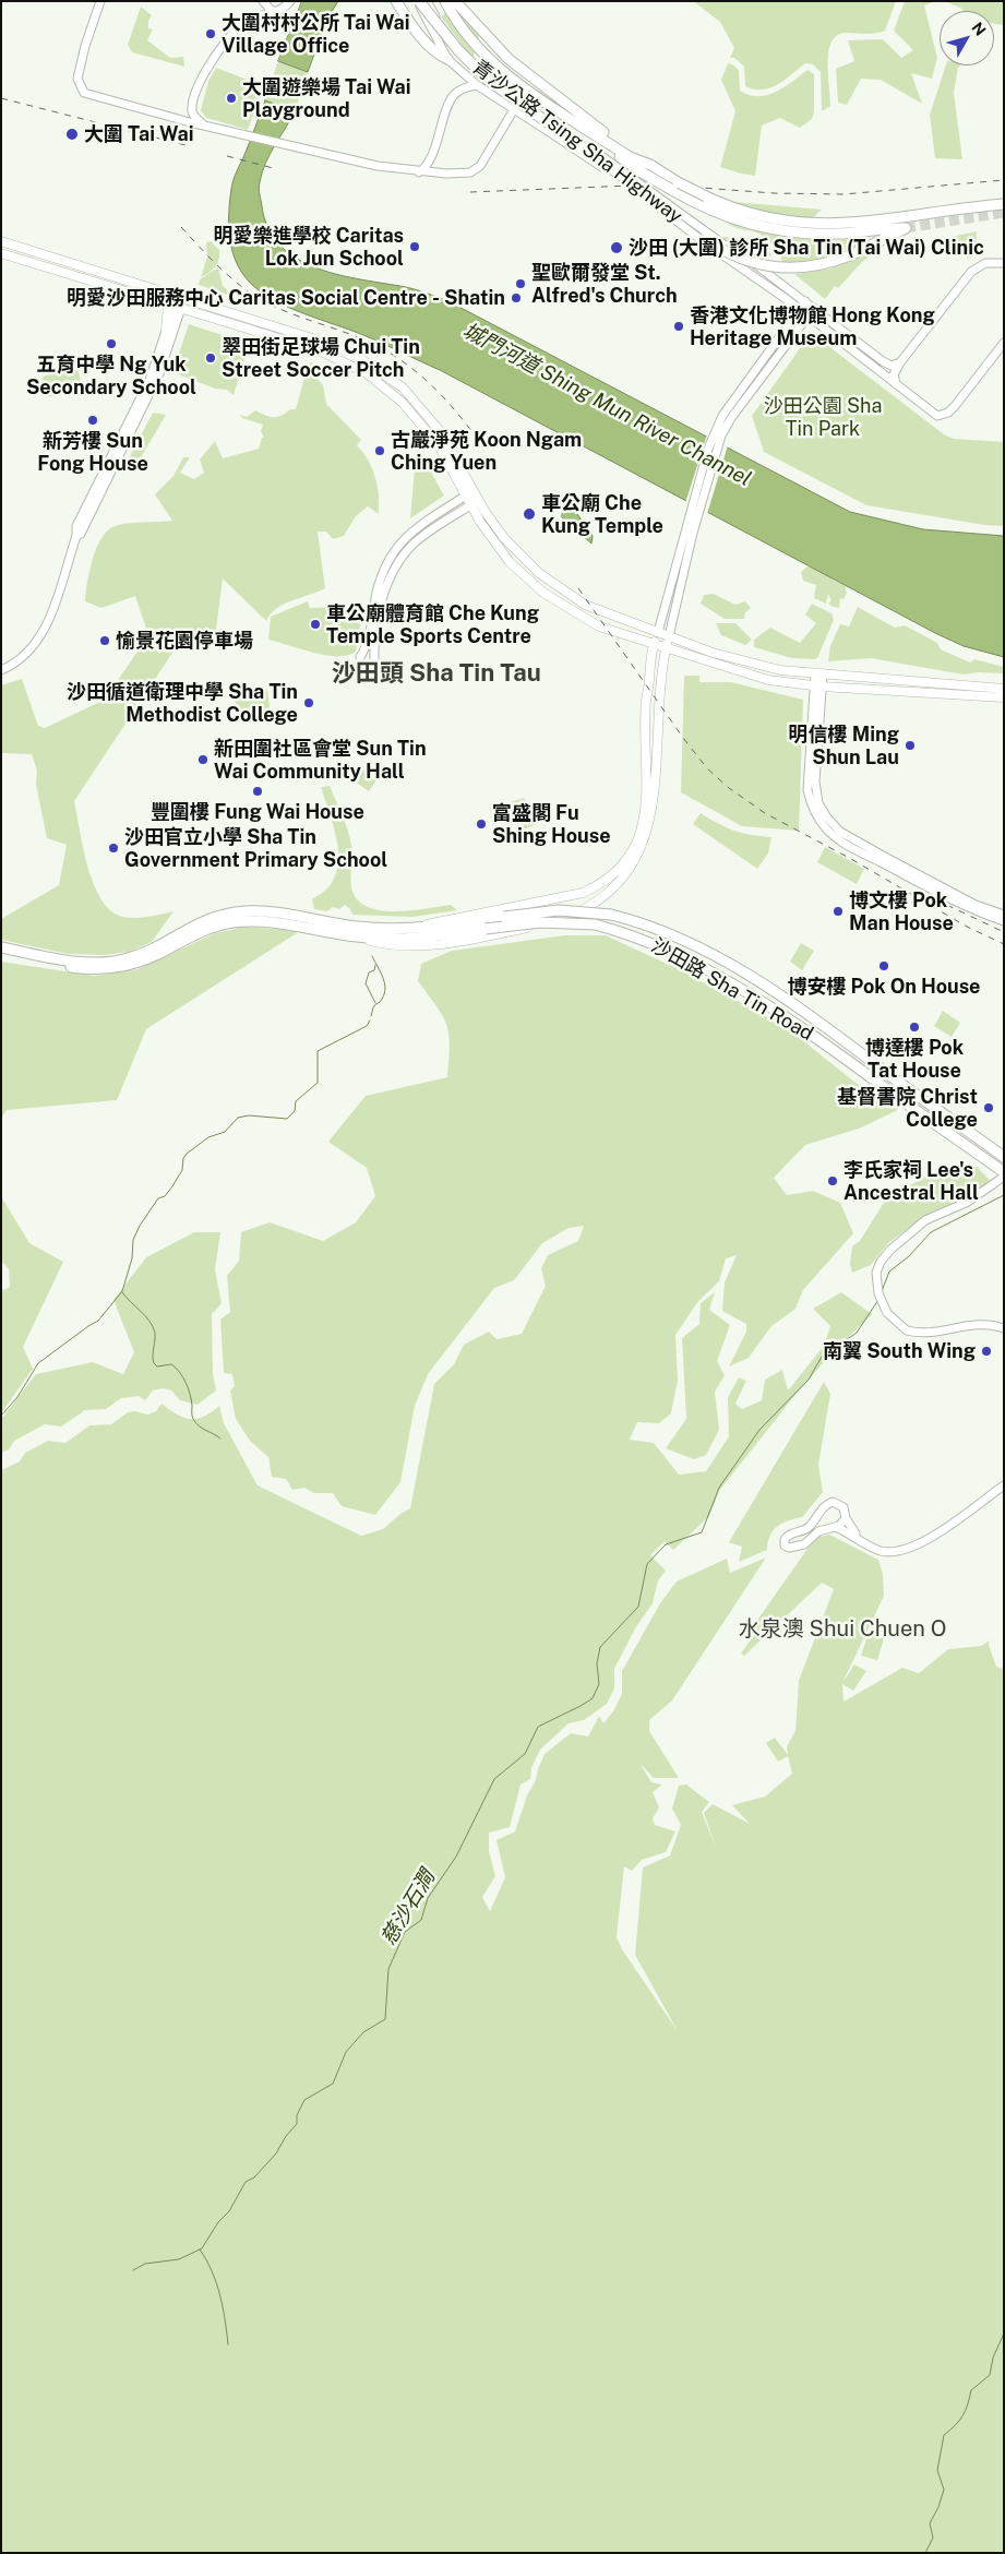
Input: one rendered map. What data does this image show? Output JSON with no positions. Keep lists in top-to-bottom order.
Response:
{
  "streets": {
    "highway": ["青沙公路 Tsing Sha Highway", "沙田路 Sha Tin Road"]
  },
  "districts": ["沙田頭 Sha Tin Tau", "水泉澳 Shui Chuen O"],
  "water": ["城門河道 Shing Mun River Channel", "慈沙石澗"],
  "parks": ["沙田公園 Sha Tin Park"],
  "places": [
    "大圍村村公所 Tai Wai Village Office",
    "大圍遊樂場 Tai Wai Playground",
    "大圍 Tai Wai",
    "明愛樂進學校 Caritas Lok Jun School",
    "沙田 (大圍) 診所 Sha Tin (Tai Wai) Clinic",
    "聖歐爾發堂 St. Alfred's Church",
    "明愛沙田服務中心 Caritas Social Centre - Shatin",
    "香港文化博物館 Hong Kong Heritage Museum",
    "五育中學 Ng Yuk Secondary School",
    "翠田街足球場 Chui Tin Street Soccer Pitch",
    "新芳樓 Sun Fong House",
    "古巖淨苑 Koon Ngam Ching Yuen",
    "車公廟 Che Kung Temple",
    "車公廟體育館 Che Kung Temple Sports Centre",
    "愉景花園停車場",
    "沙田循道衛理中學 Sha Tin Methodist College",
    "明信樓 Ming Shun Lau",
    "新田圍社區會堂 Sun Tin Wai Community Hall",
    "豐圍樓 Fung Wai House",
    "富盛閣 Fu Shing House",
    "沙田官立小學 Sha Tin Government Primary School",
    "博文樓 Pok Man House",
    "博安樓 Pok On House",
    "博達樓 Pok Tat House",
    "基督書院 Christ College",
    "李氏家祠 Lee's Ancestral Hall",
    "南翼 South Wing"
  ],
  "north": "top right"
}
